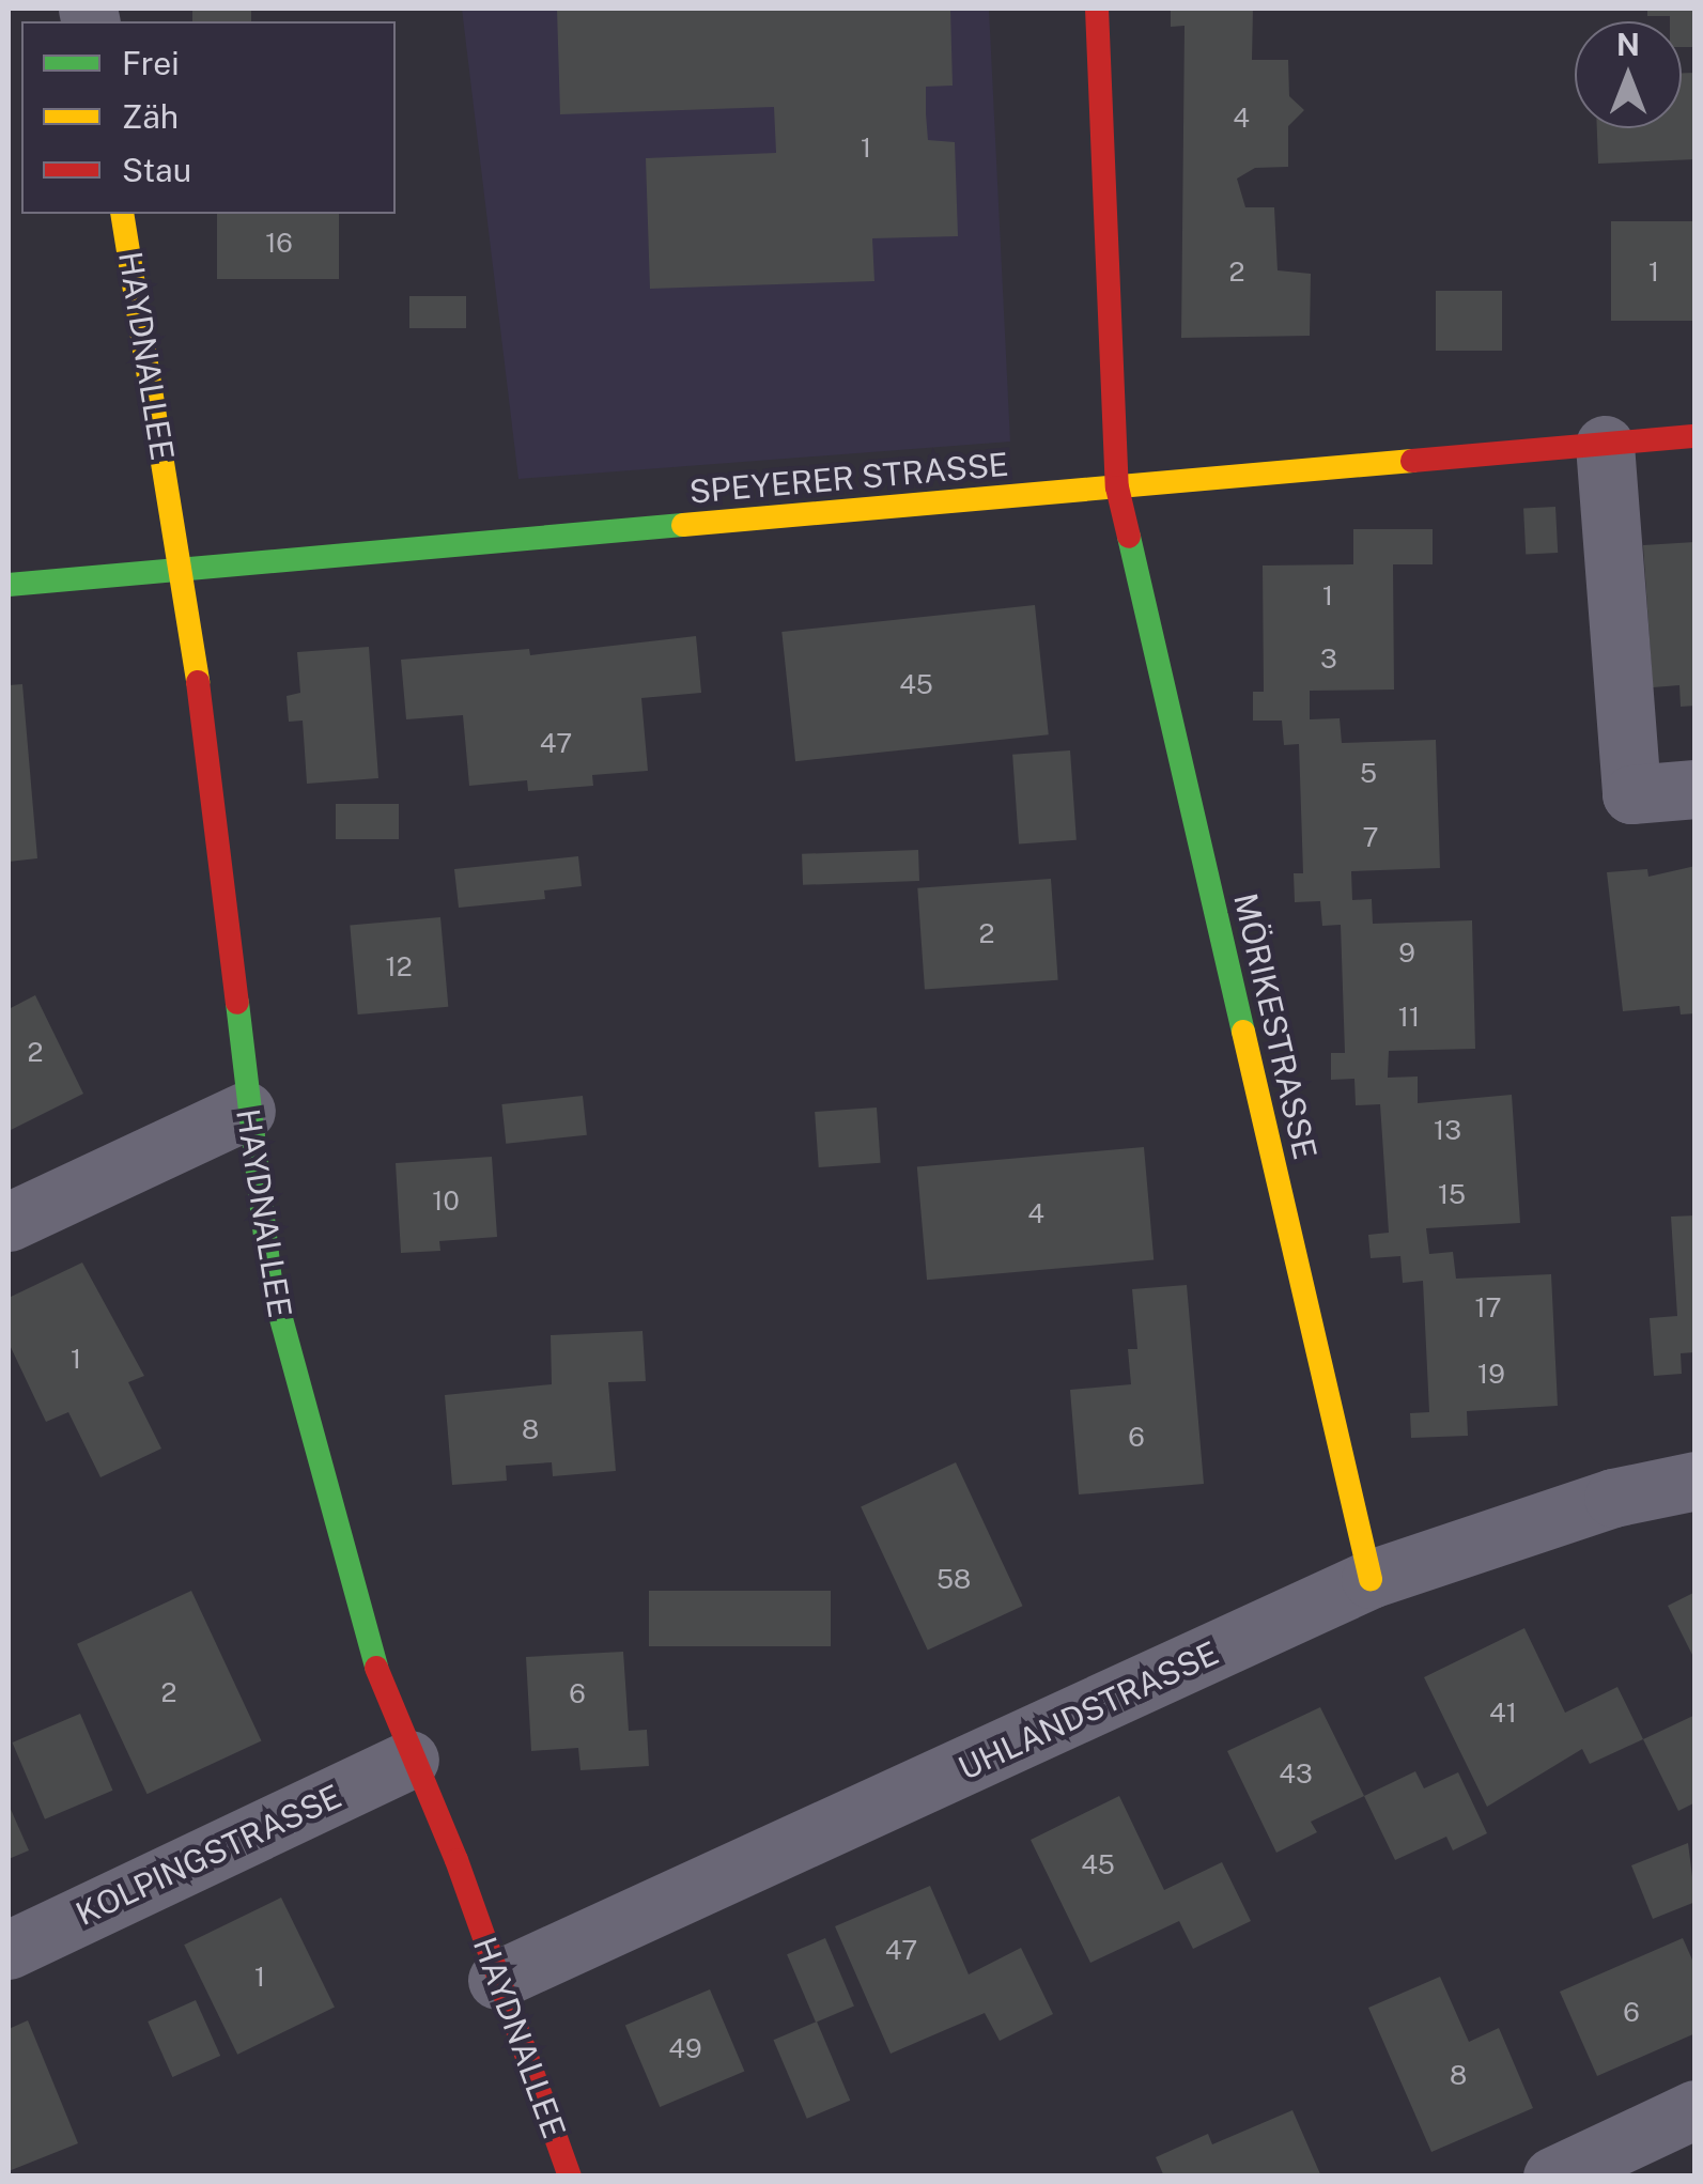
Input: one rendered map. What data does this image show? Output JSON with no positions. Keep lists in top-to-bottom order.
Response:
{
  "streets": {
    "street": [
      "HAYDNALLEE",
      "SPEYERER STRASSE",
      "MÖRIKESTRASSE",
      "UHLANDSTRASSE",
      "KOLPINGSTRASSE"
    ]
  },
  "crossings": [
    ["HAYDNALLEE", "SPEYERER STRASSE"],
    ["HAYDNALLEE", "UHLANDSTRASSE"],
    ["HAYDNALLEE", "KOLPINGSTRASSE"],
    ["SPEYERER STRASSE", "MÖRIKESTRASSE"],
    ["MÖRIKESTRASSE", "UHLANDSTRASSE"]
  ],
  "house_numbers": [
    "4",
    "1",
    "16",
    "2",
    "1",
    "1",
    "3",
    "45",
    "47",
    "5",
    "7",
    "2",
    "9",
    "12",
    "11",
    "2",
    "13",
    "15",
    "10",
    "4",
    "17",
    "1",
    "19",
    "8",
    "6",
    "58",
    "2",
    "6",
    "41",
    "43",
    "45",
    "47",
    "1",
    "6",
    "49",
    "8"
  ],
  "legend": ["Frei", "Zäh", "Stau"],
  "north": "top"
}
